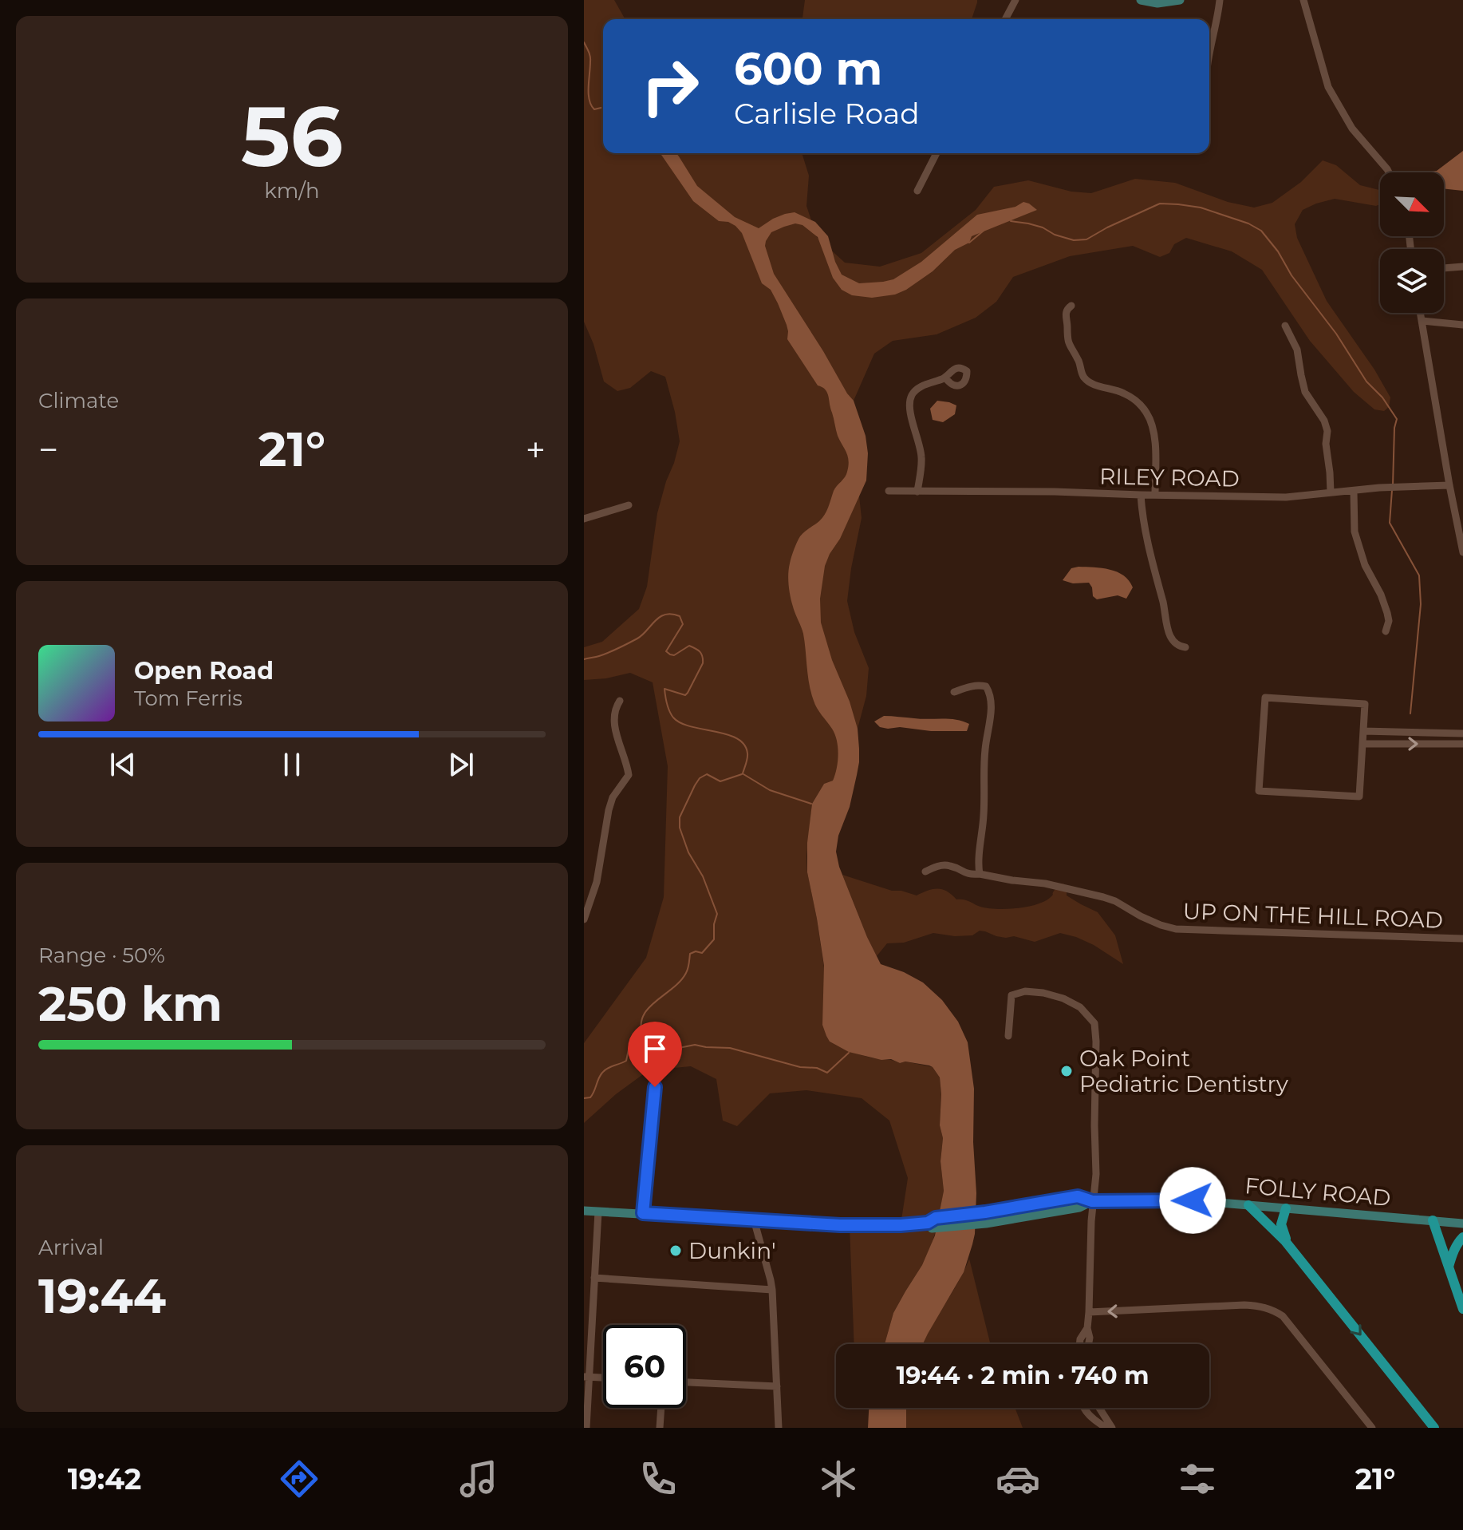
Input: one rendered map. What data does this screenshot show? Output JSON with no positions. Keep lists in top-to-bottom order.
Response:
{
  "streets": {
    "main road": ["FOLLY ROAD"],
    "street": ["RILEY ROAD", "UP ON THE HILL ROAD"]
  },
  "places": ["Oak Point Pediatric Dentistry", "Dunkin'"],
  "north": "bottom right",
  "page": {
    "tile": [
      ["56", "km/h"],
      "Climate",
      ["Range · 50%", "250 km"],
      ["Arrival", "19:44"]
    ],
    "turn": ["600 m", "Carlisle Road"],
    "heat": ["−", "21°", "+"],
    "song": ["Open Road", "Tom Ferris"],
    "limit": "60",
    "trip": "19:44 · 2 min · 740 m",
    "tabs": ["19:42", "21°"]
  }
}
